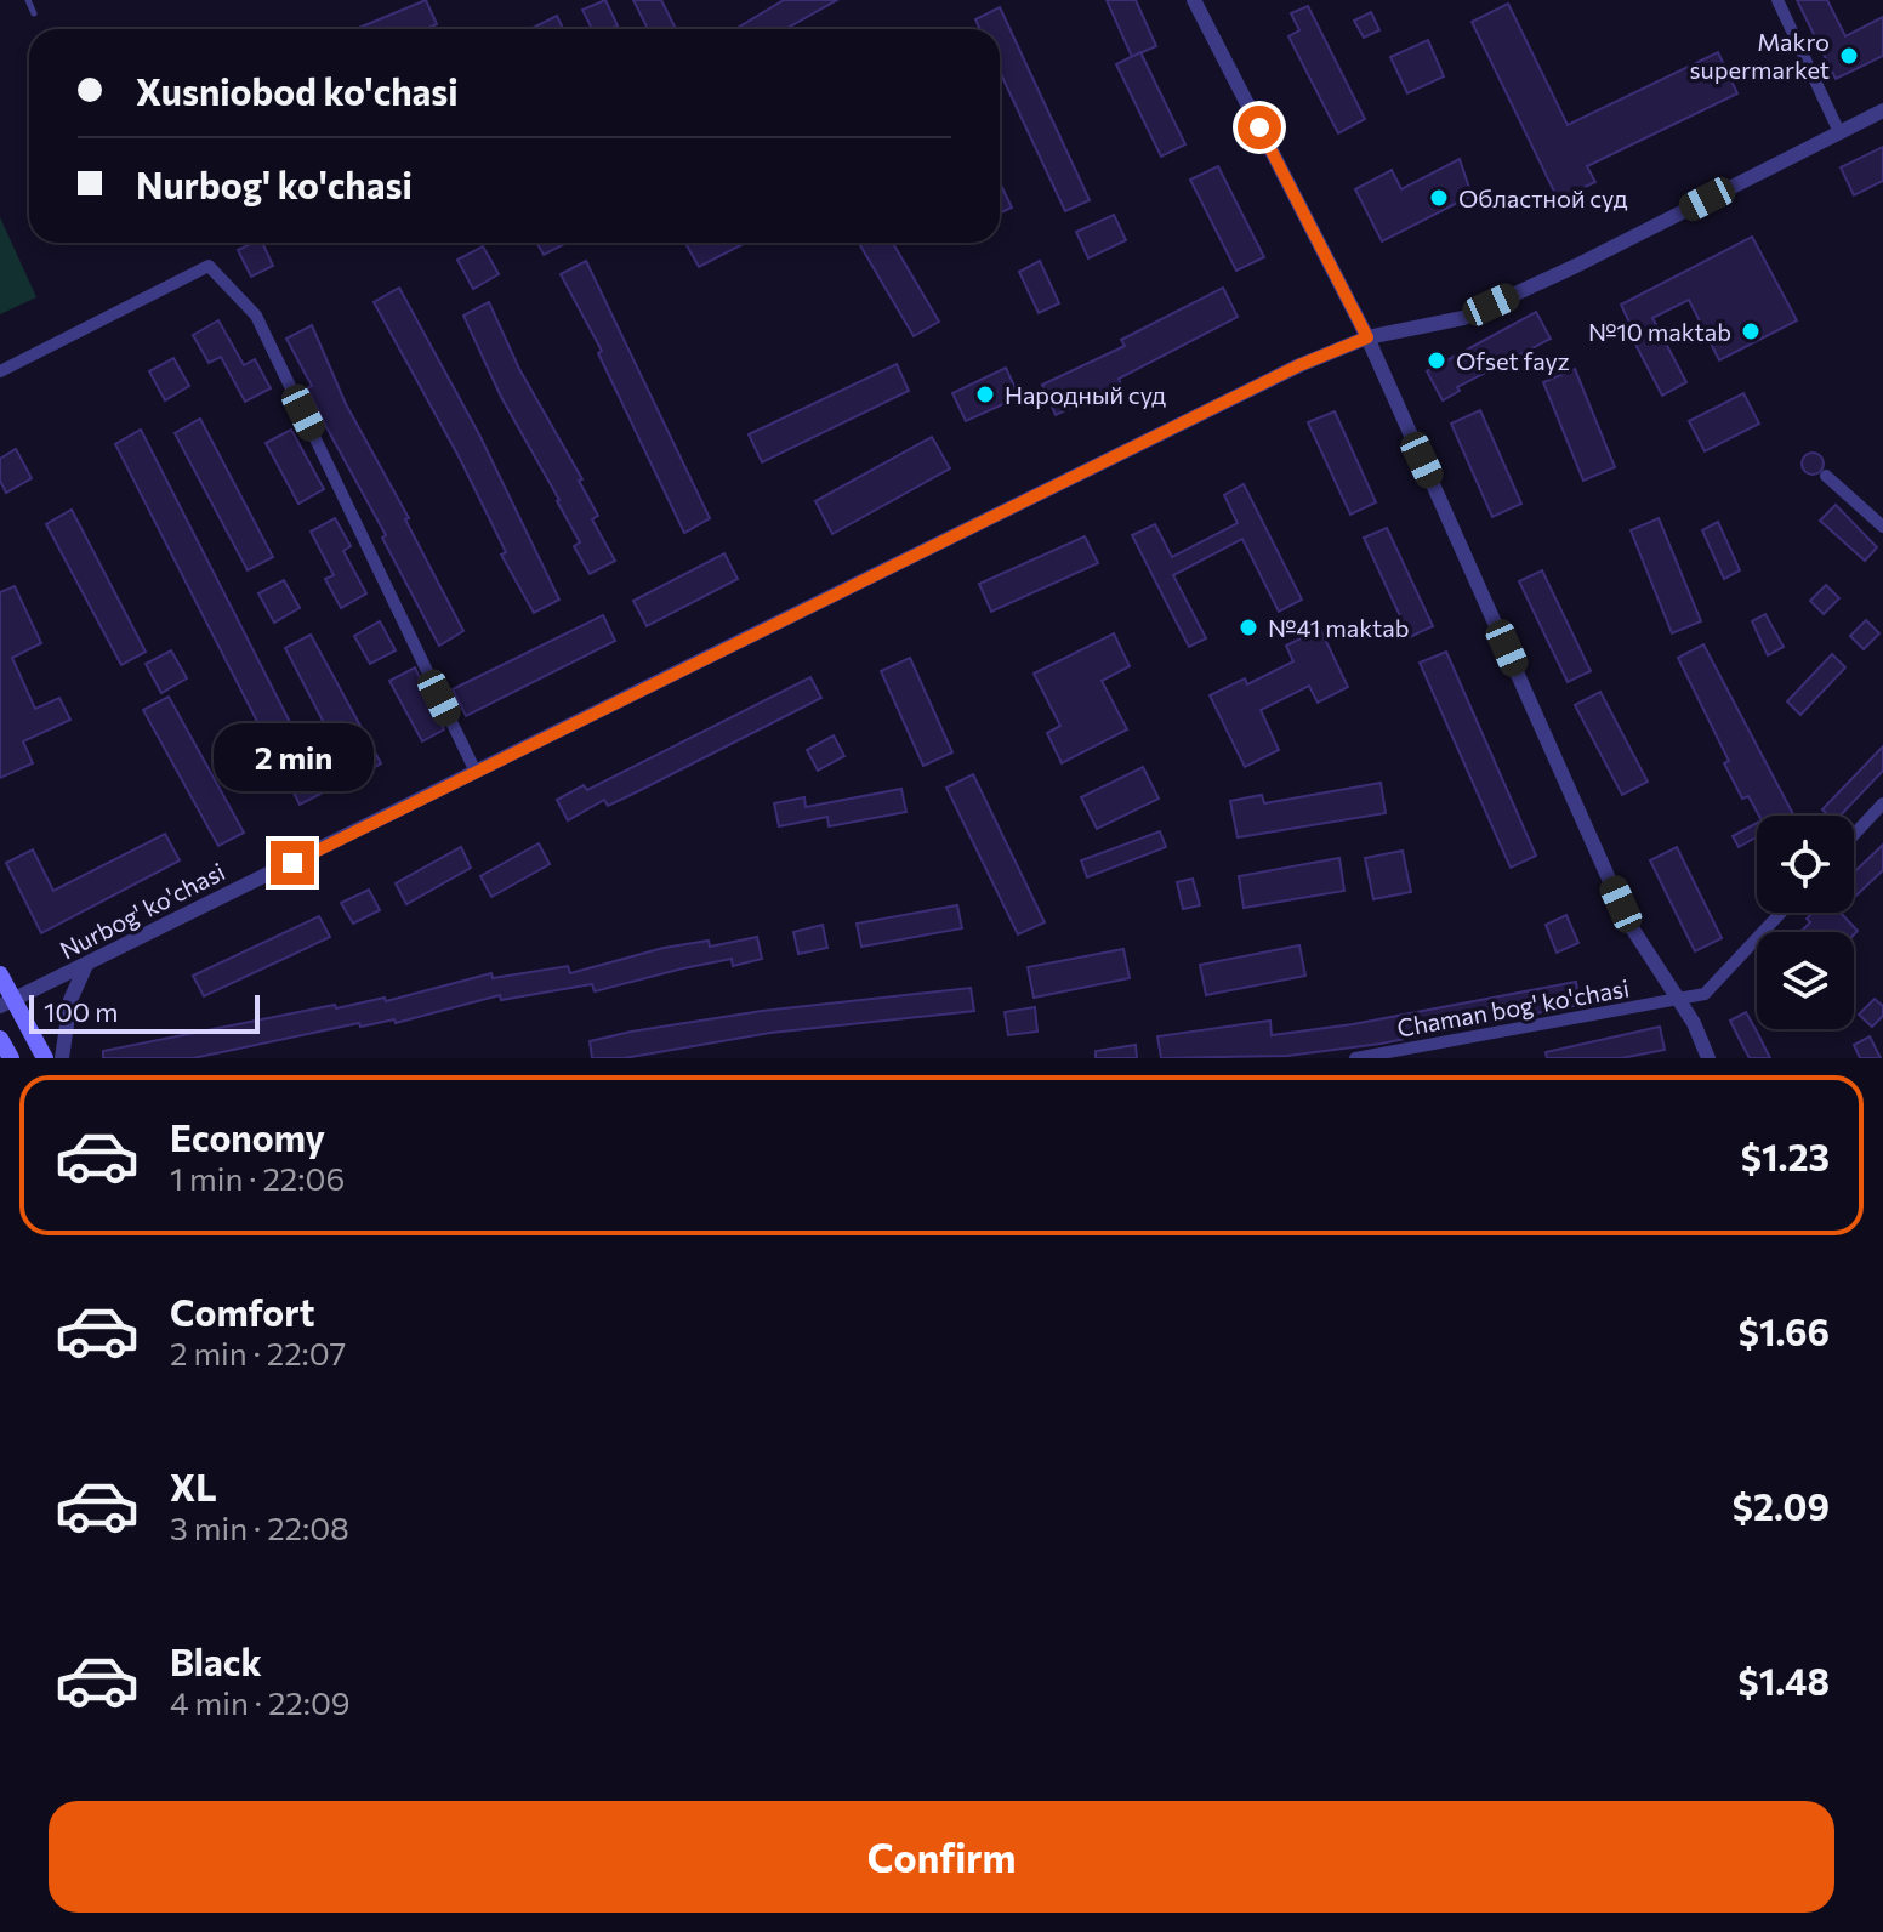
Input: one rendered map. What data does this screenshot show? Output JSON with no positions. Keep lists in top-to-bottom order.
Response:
{
  "streets": {
    "street": ["Nurbog' ko'chasi", "Chaman bog' ko'chasi"]
  },
  "places": [
    "Makro supermarket",
    "Областной суд",
    "№10 maktab",
    "Ofset fayz",
    "Народный суд",
    "№41 maktab"
  ],
  "scale_bar": "100 m",
  "page": {
    "banner": ["Xusniobod ko'chasi", "Nurbog' ko'chasi"],
    "bubble": "2 min",
    "scale": "100 m",
    "list": [
      {
        "name": "Economy",
        "note": "1 min · 22:06",
        "value": "$1.23"
      },
      {
        "name": "Comfort",
        "note": "2 min · 22:07",
        "value": "$1.66"
      },
      {
        "name": "XL",
        "note": "3 min · 22:08",
        "value": "$2.09"
      },
      {
        "name": "Black",
        "note": "4 min · 22:09",
        "value": "$1.48"
      }
    ],
    "buttons": "Confirm"
  }
}
